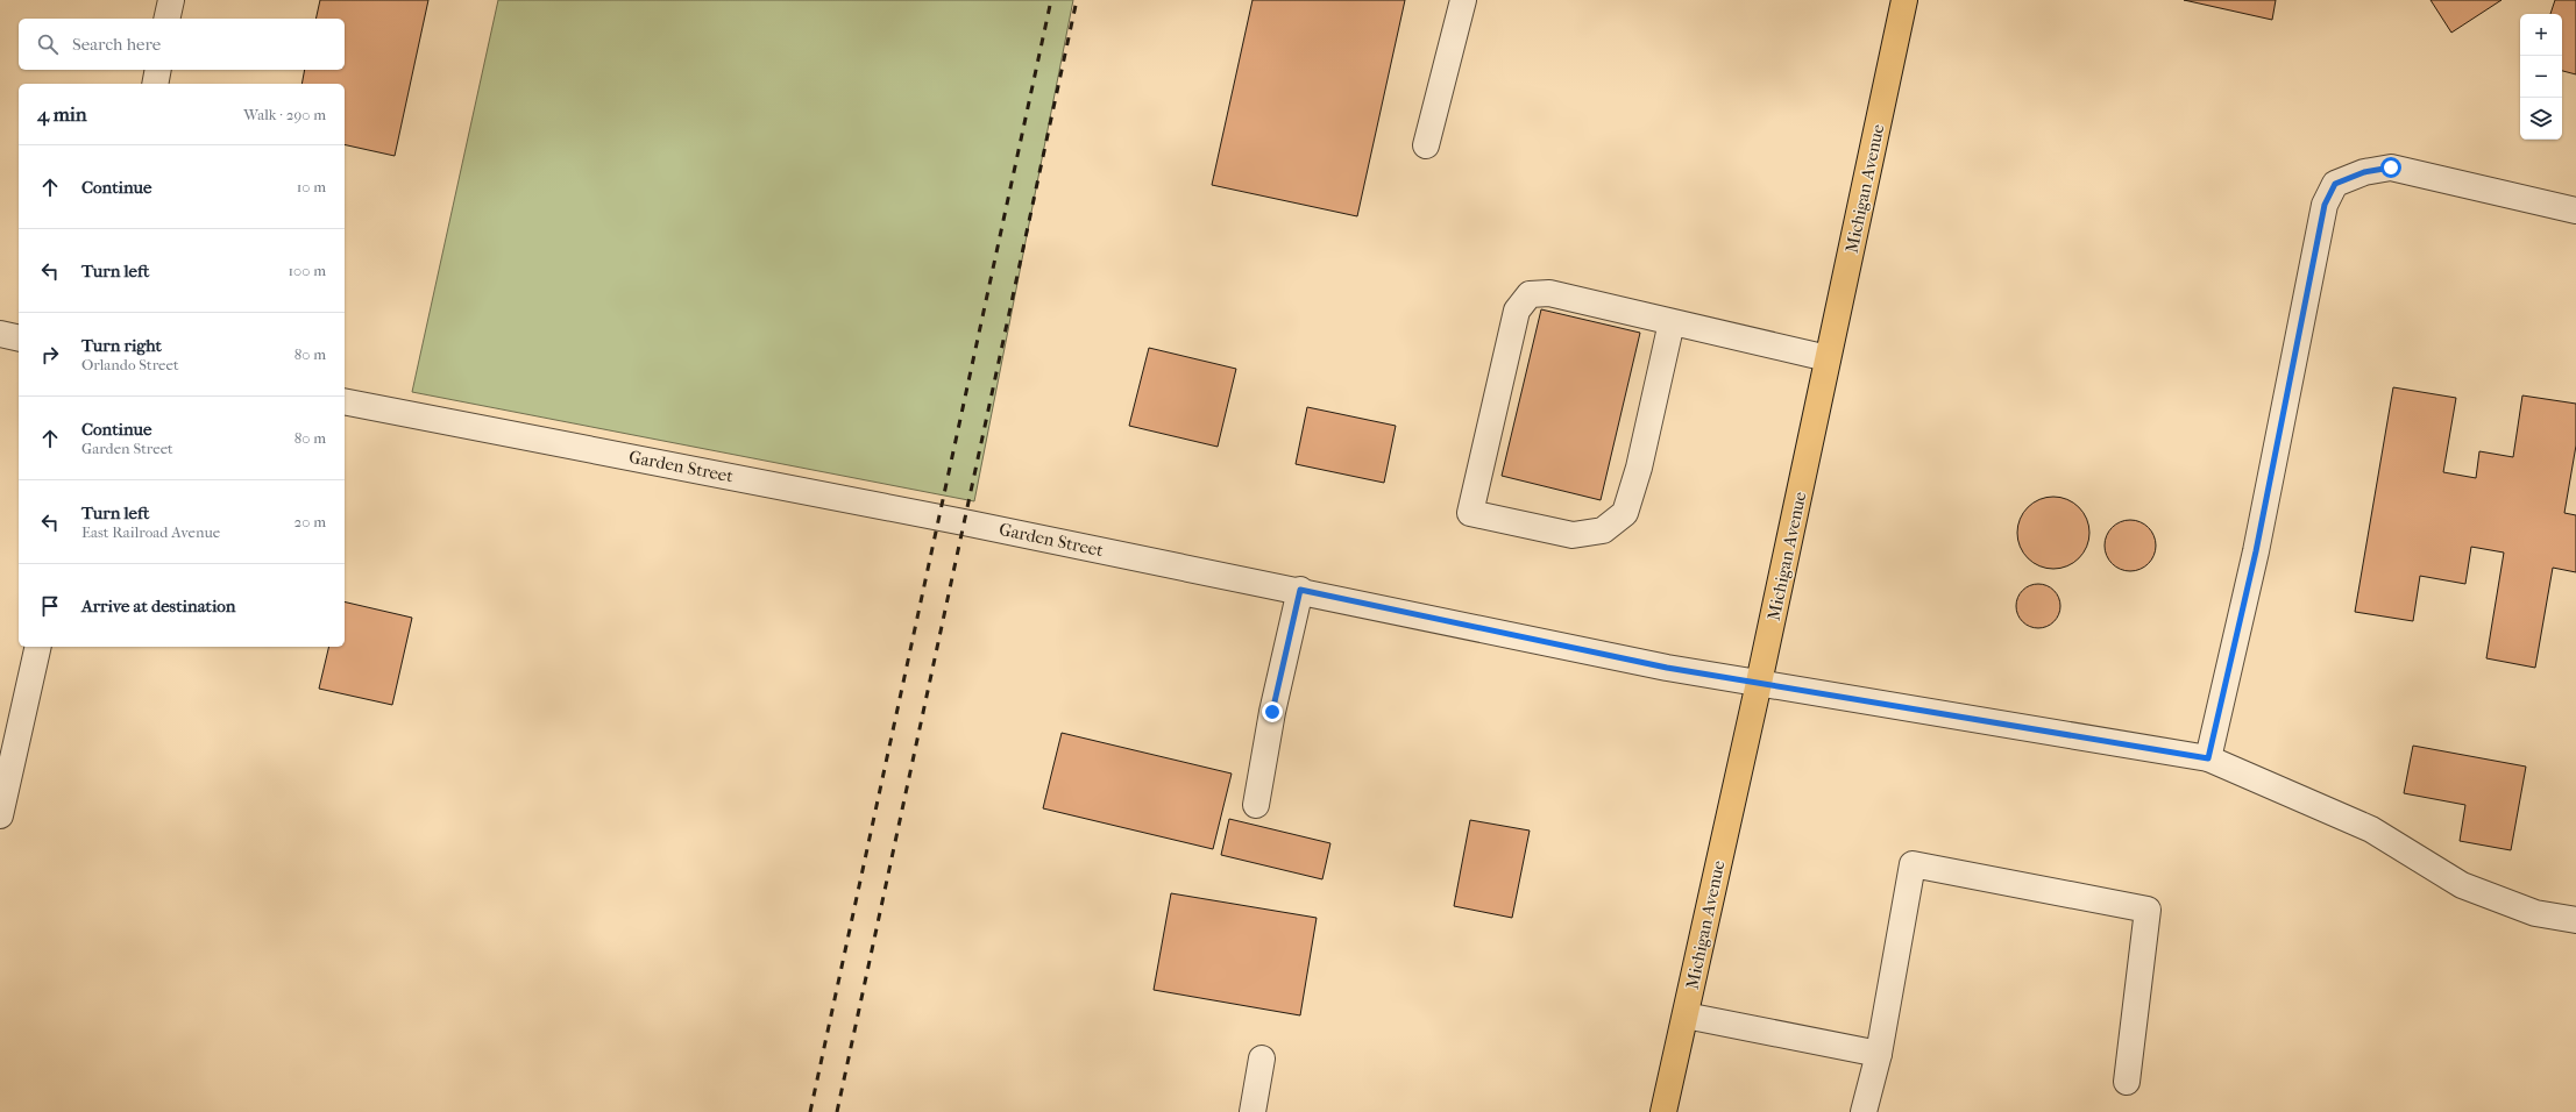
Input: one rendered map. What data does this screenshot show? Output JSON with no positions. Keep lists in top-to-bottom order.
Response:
{
  "streets": {
    "main road": ["Michigan Avenue"],
    "street": ["Garden Street"]
  },
  "crossings": [
    ["Michigan Avenue", "Garden Street"]
  ],
  "page": {
    "map_buttons": ["+", "−"],
    "search": "Search here",
    "heading": ["4 min", "Walk · 290 m"],
    "list": [
      ["Continue", "10 m"],
      ["Turn left", "100 m"],
      ["Turn right", "Orlando Street", "80 m"],
      ["Continue", "Garden Street", "80 m"],
      ["Turn left", "East Railroad Avenue", "20 m"],
      "Arrive at destination"
    ]
  }
}
